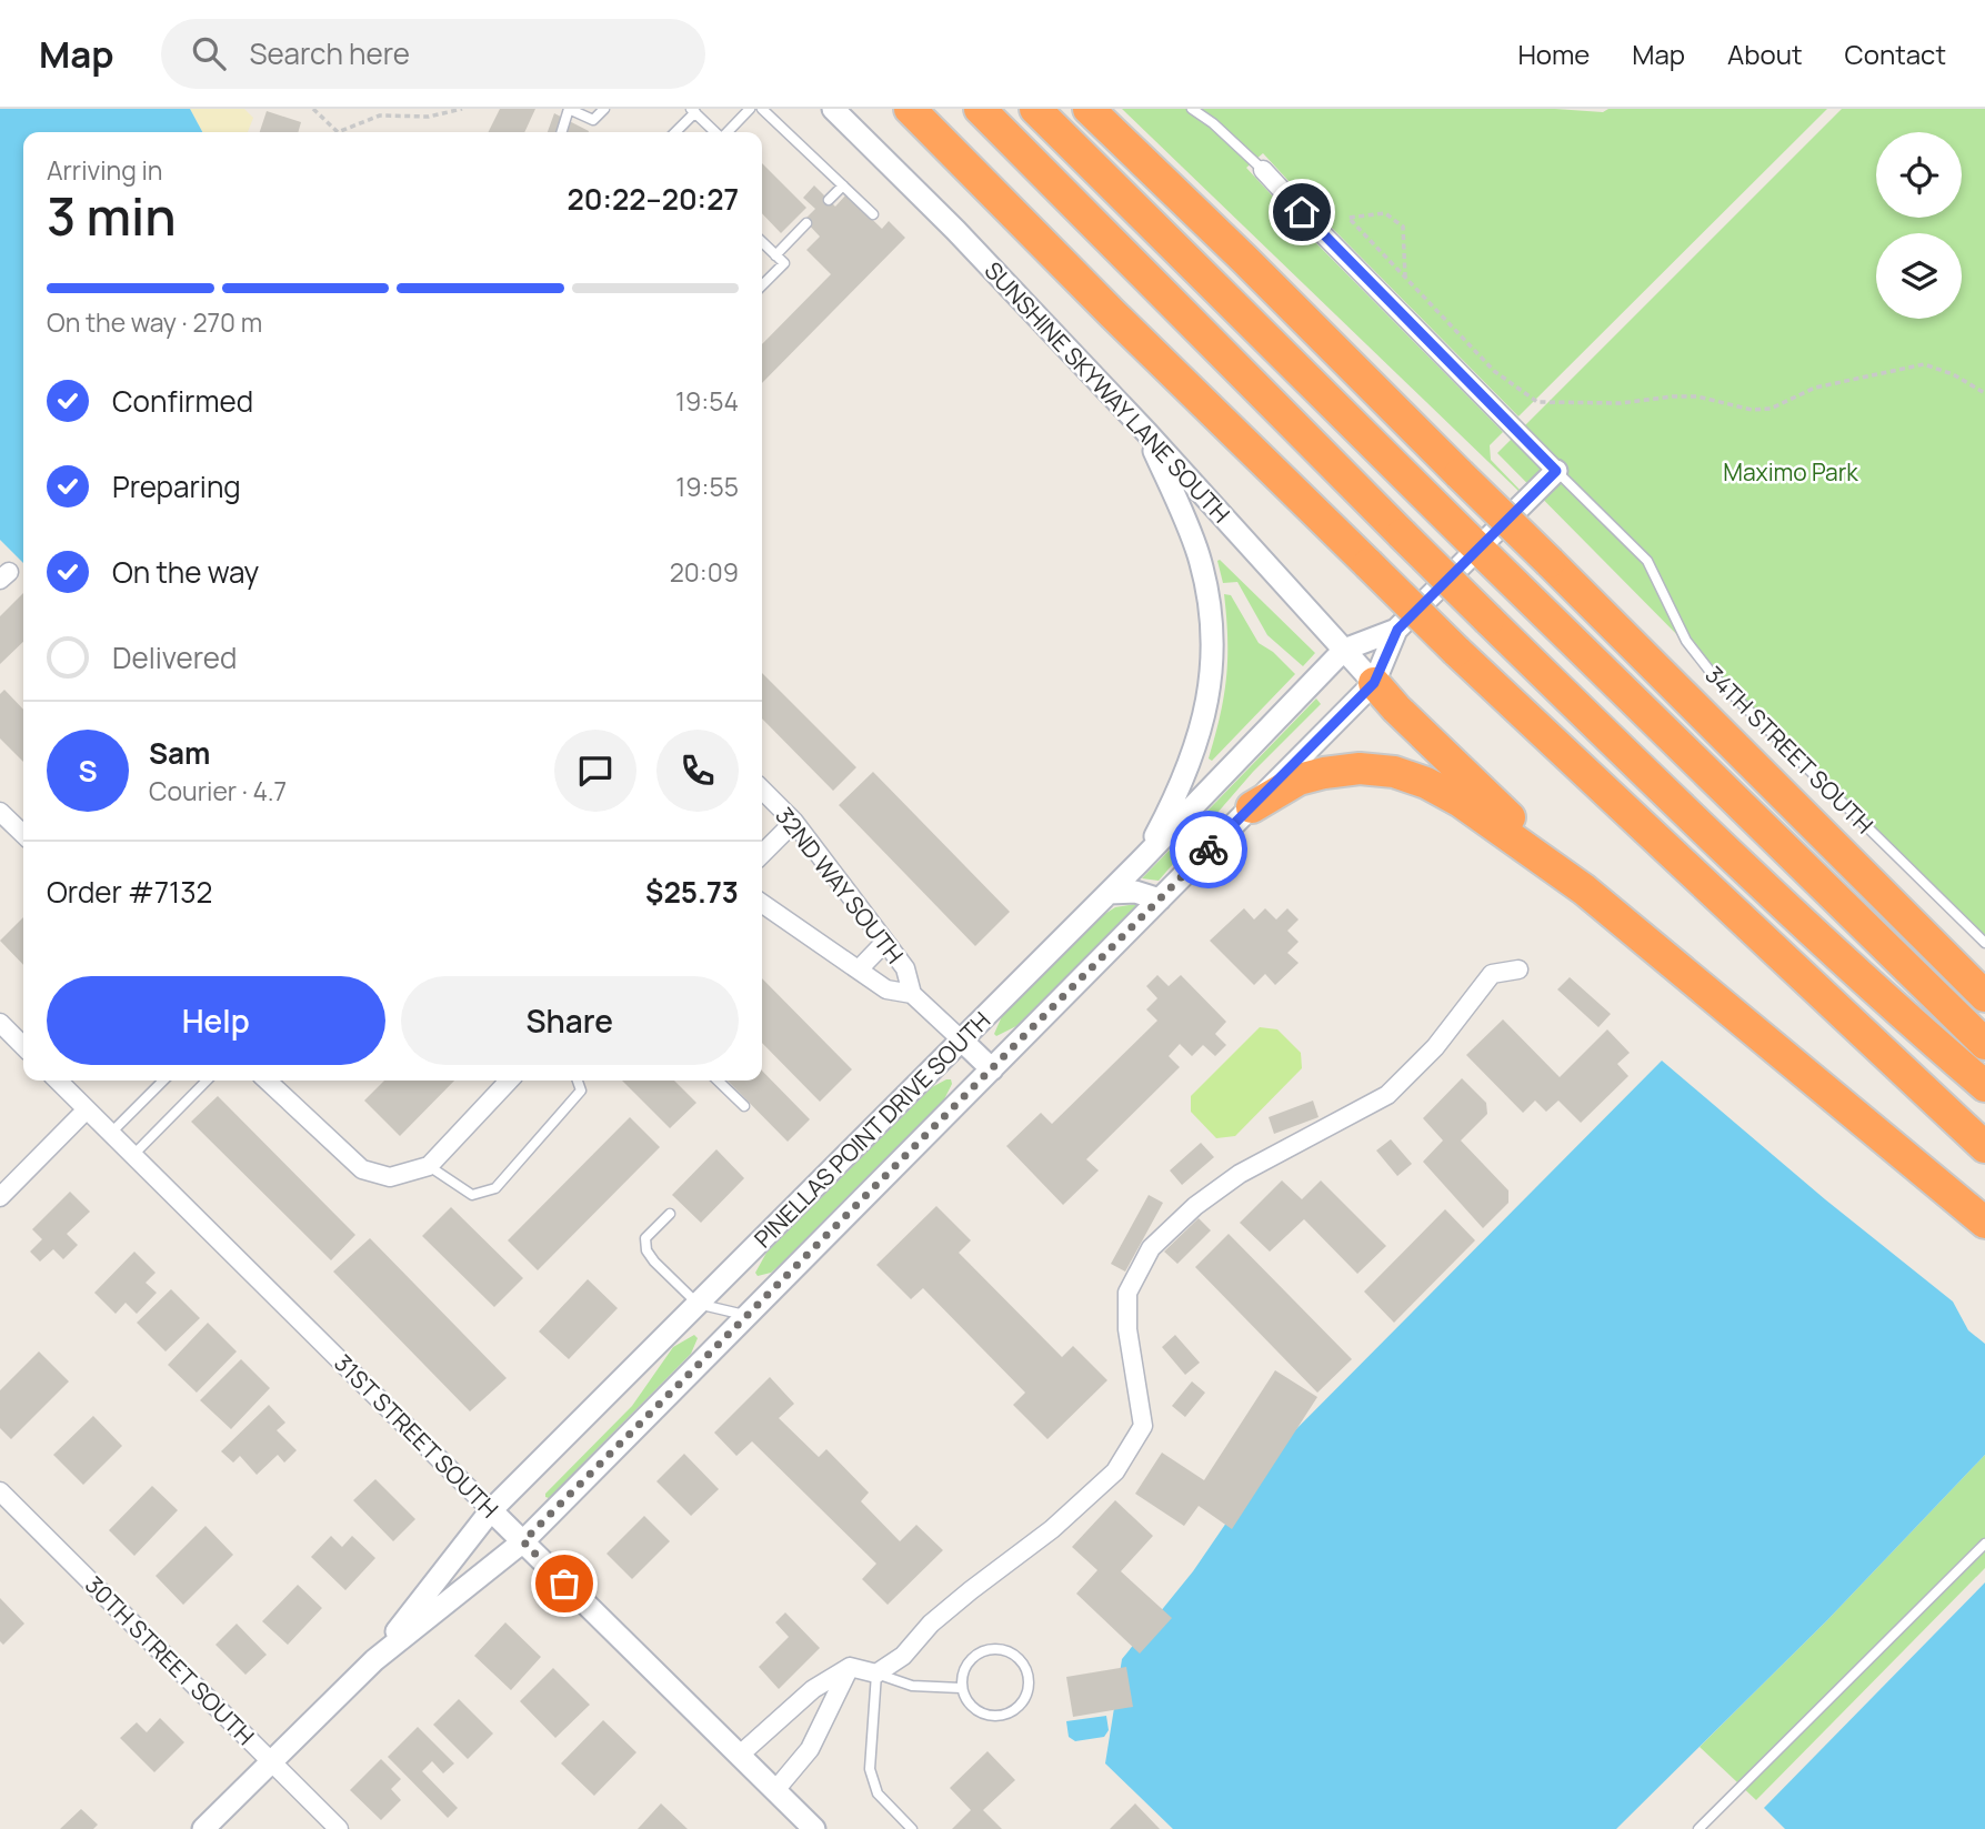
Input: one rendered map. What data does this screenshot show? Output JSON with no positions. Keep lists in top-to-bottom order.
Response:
{
  "streets": {
    "street": [
      "SUNSHINE SKYWAY LANE SOUTH",
      "34TH STREET SOUTH",
      "32ND WAY SOUTH",
      "PINELLAS POINT DRIVE SOUTH",
      "31ST STREET SOUTH",
      "30TH STREET SOUTH"
    ]
  },
  "crossings": [
    ["SUNSHINE SKYWAY LANE SOUTH", "PINELLAS POINT DRIVE SOUTH"],
    ["34TH STREET SOUTH", "PINELLAS POINT DRIVE SOUTH"],
    ["32ND WAY SOUTH", "PINELLAS POINT DRIVE SOUTH"],
    ["PINELLAS POINT DRIVE SOUTH", "31ST STREET SOUTH"],
    ["PINELLAS POINT DRIVE SOUTH", "30TH STREET SOUTH"]
  ],
  "parks": ["Maximo Park"],
  "page": {
    "header": "Map",
    "search": "Search here",
    "nav": [
      "Home",
      "Map",
      "About",
      "Contact"
    ],
    "heading": ["3 min", "Arriving in", "20:22–20:27"],
    "panel": [
      "Sam",
      "Courier · 4.7",
      "Order #7132",
      "$25.73"
    ],
    "bar": "On the way · 270 m",
    "list": [
      ["Confirmed", "19:54"],
      ["Preparing", "19:55"],
      ["On the way", "20:09"],
      "Delivered"
    ],
    "round": "S",
    "buttons": ["Help", "Share"]
  }
}
